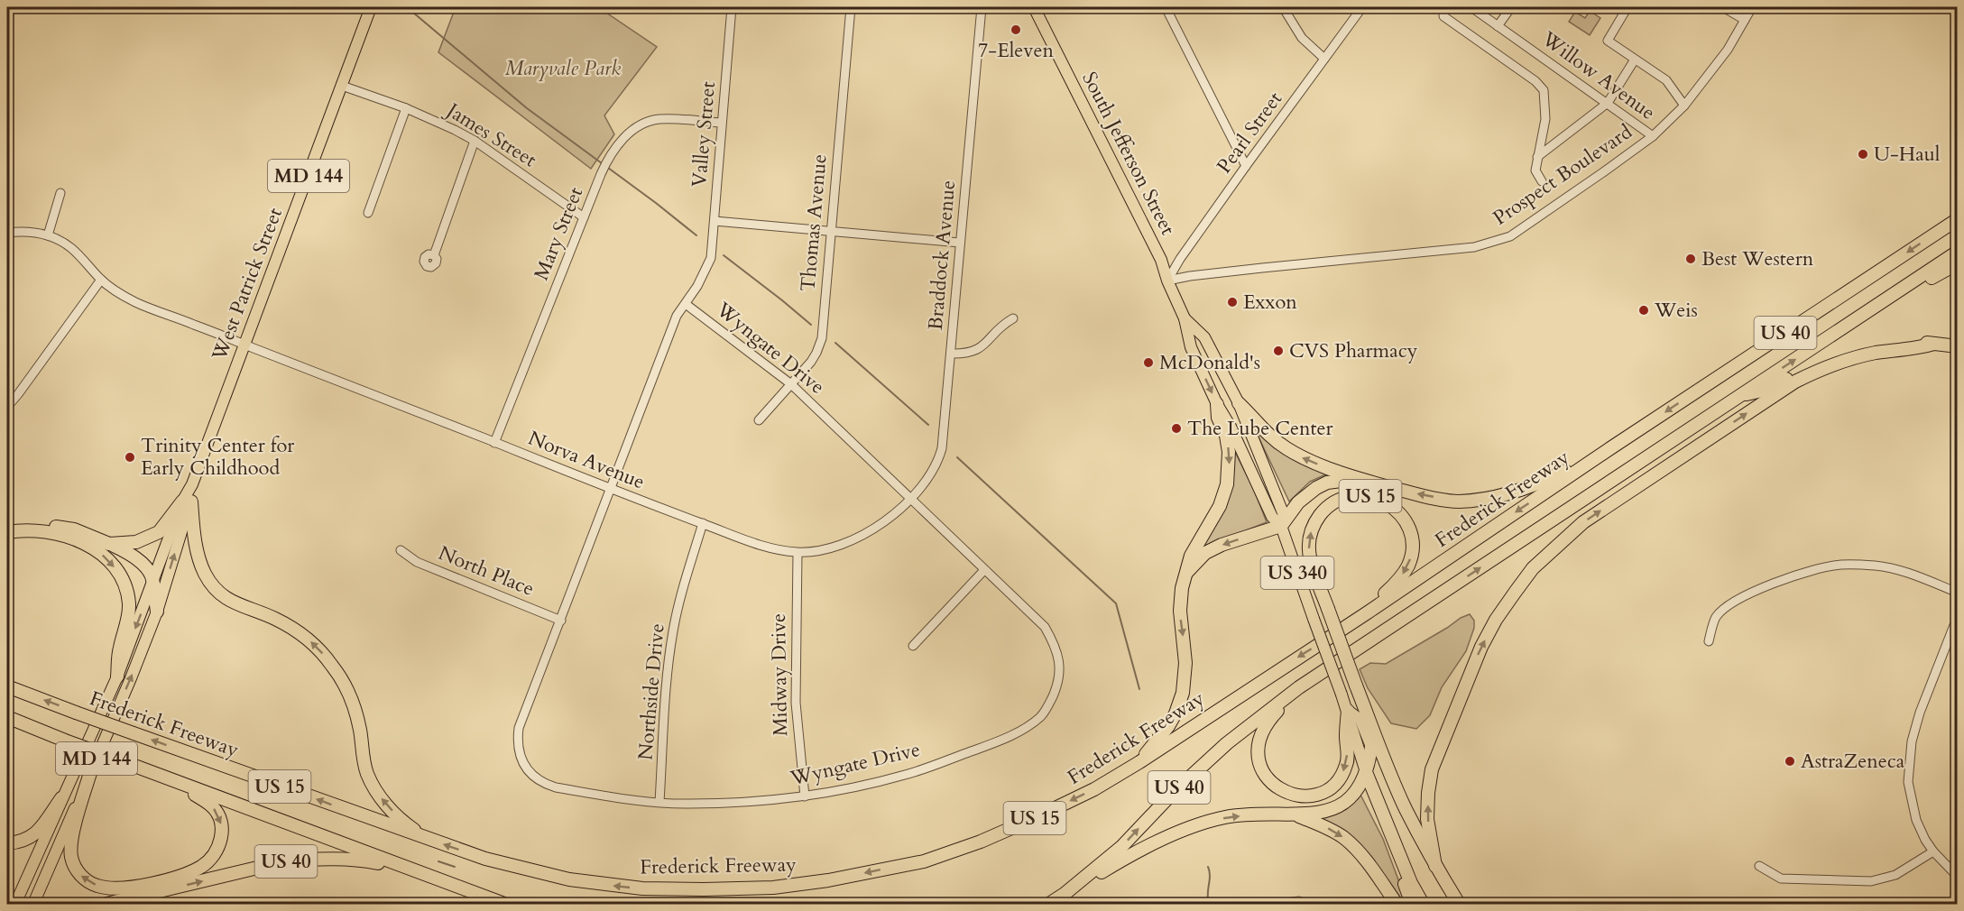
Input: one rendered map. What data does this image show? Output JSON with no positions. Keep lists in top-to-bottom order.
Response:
{
  "streets": {
    "highway": [
      "US 40",
      "US 15",
      "Frederick Freeway",
      "US 340"
    ],
    "main road": ["South Jefferson Street", "MD 144", "West Patrick Street"],
    "street": [
      "Willow Avenue",
      "Pearl Street",
      "Valley Street",
      "James Street",
      "Prospect Boulevard",
      "Thomas Avenue",
      "Mary Street",
      "Braddock Avenue",
      "Wyngate Drive",
      "Norva Avenue",
      "North Place",
      "Midway Drive",
      "Northside Drive"
    ]
  },
  "crossings": [
    ["Willow Avenue", "Prospect Boulevard"],
    ["Pearl Street", "South Jefferson Street"],
    ["Pearl Street", "Prospect Boulevard"],
    ["Valley Street", "Mary Street"],
    ["Valley Street", "Wyngate Drive"],
    ["James Street", "Mary Street"],
    ["James Street", "West Patrick Street"],
    ["South Jefferson Street", "Prospect Boulevard"],
    ["South Jefferson Street", "US 340"],
    ["Thomas Avenue", "Wyngate Drive"],
    ["Mary Street", "Norva Avenue"],
    ["Braddock Avenue", "Wyngate Drive"],
    ["Braddock Avenue", "Norva Avenue"],
    ["West Patrick Street", "Norva Avenue"],
    ["US 40", "US 15"],
    ["Wyngate Drive", "Norva Avenue"],
    ["Wyngate Drive", "North Place"],
    ["Wyngate Drive", "Midway Drive"],
    ["Wyngate Drive", "Northside Drive"],
    ["Norva Avenue", "Midway Drive"],
    ["Norva Avenue", "Northside Drive"],
    ["US 15", "Frederick Freeway"]
  ],
  "parks": ["Maryvale Park"],
  "places": [
    "7-Eleven",
    "U-Haul",
    "Best Western",
    "Exxon",
    "Weis",
    "CVS Pharmacy",
    "McDonald's",
    "The Lube Center",
    "Trinity Center for Early Childhood",
    "AstraZeneca"
  ]
}
